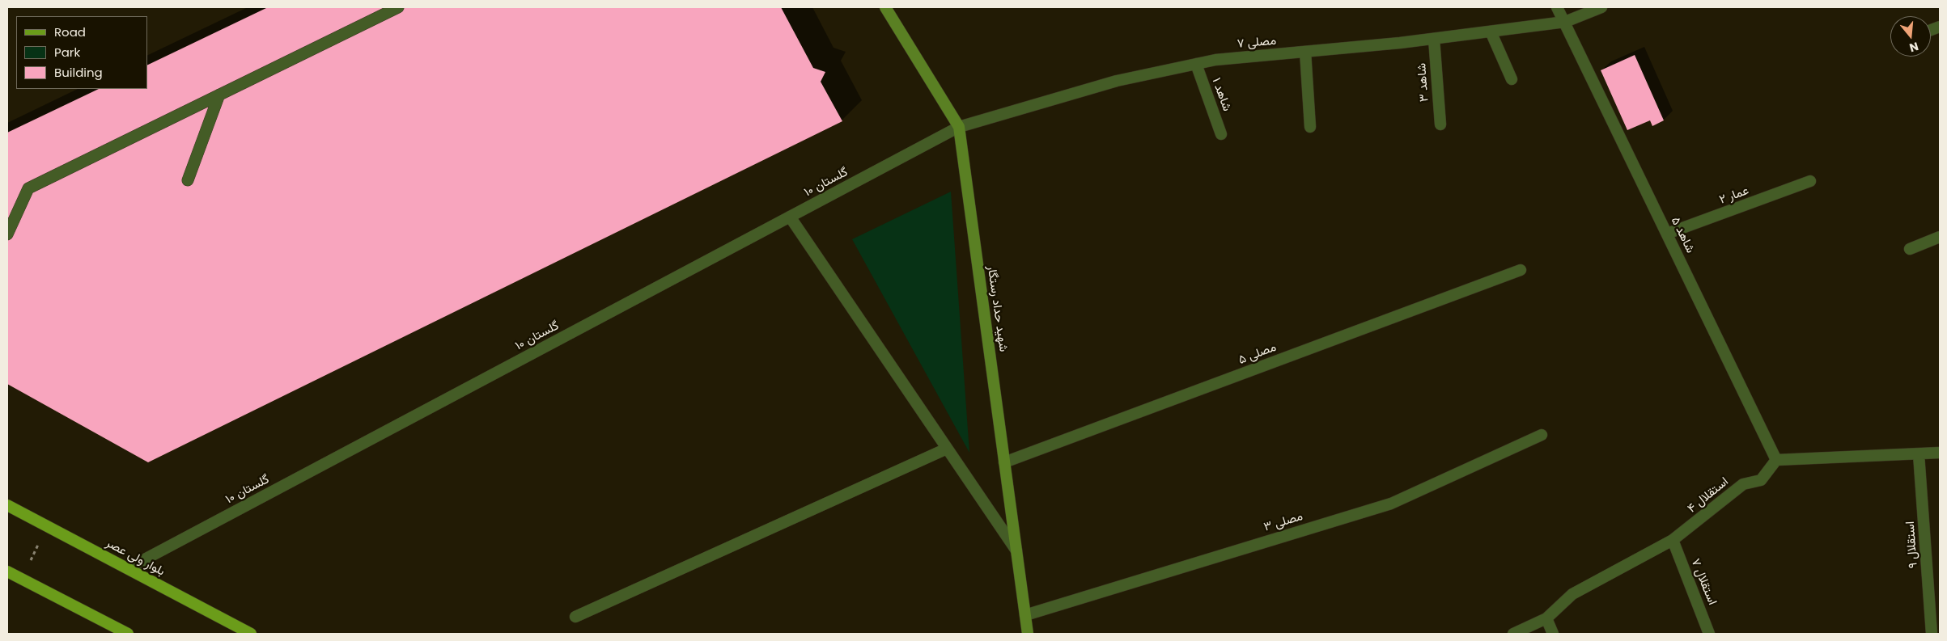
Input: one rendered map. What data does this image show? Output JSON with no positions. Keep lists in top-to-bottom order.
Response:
{
  "streets": {
    "main road": ["شهید حداد رستگار", "بلوار ولی عصر"],
    "street": [
      "مصلی ۷",
      "شاهد ۳",
      "شاهد ۱",
      "گلستان ۱۰",
      "عمار ۲",
      "شاهد ۵",
      "مصلی ۵",
      "استقلال ۴",
      "مصلی ۳",
      "استقلال ۹",
      "استقلال ۷"
    ]
  },
  "crossings": [
    ["مصلی ۷", "شاهد ۳"],
    ["مصلی ۷", "شاهد ۱"],
    ["مصلی ۷", "گلستان ۱۰"],
    ["مصلی ۷", "شاهد ۵"],
    ["مصلی ۷", "شهید حداد رستگار"],
    ["گلستان ۱۰", "شهید حداد رستگار"],
    ["گلستان ۱۰", "بلوار ولی عصر"],
    ["عمار ۲", "شاهد ۵"],
    ["شاهد ۵", "استقلال ۴"],
    ["شهید حداد رستگار", "مصلی ۵"],
    ["شهید حداد رستگار", "مصلی ۳"],
    ["استقلال ۴", "استقلال ۷"]
  ],
  "legend": ["Road", "Park", "Building"],
  "north": "bottom"
}
